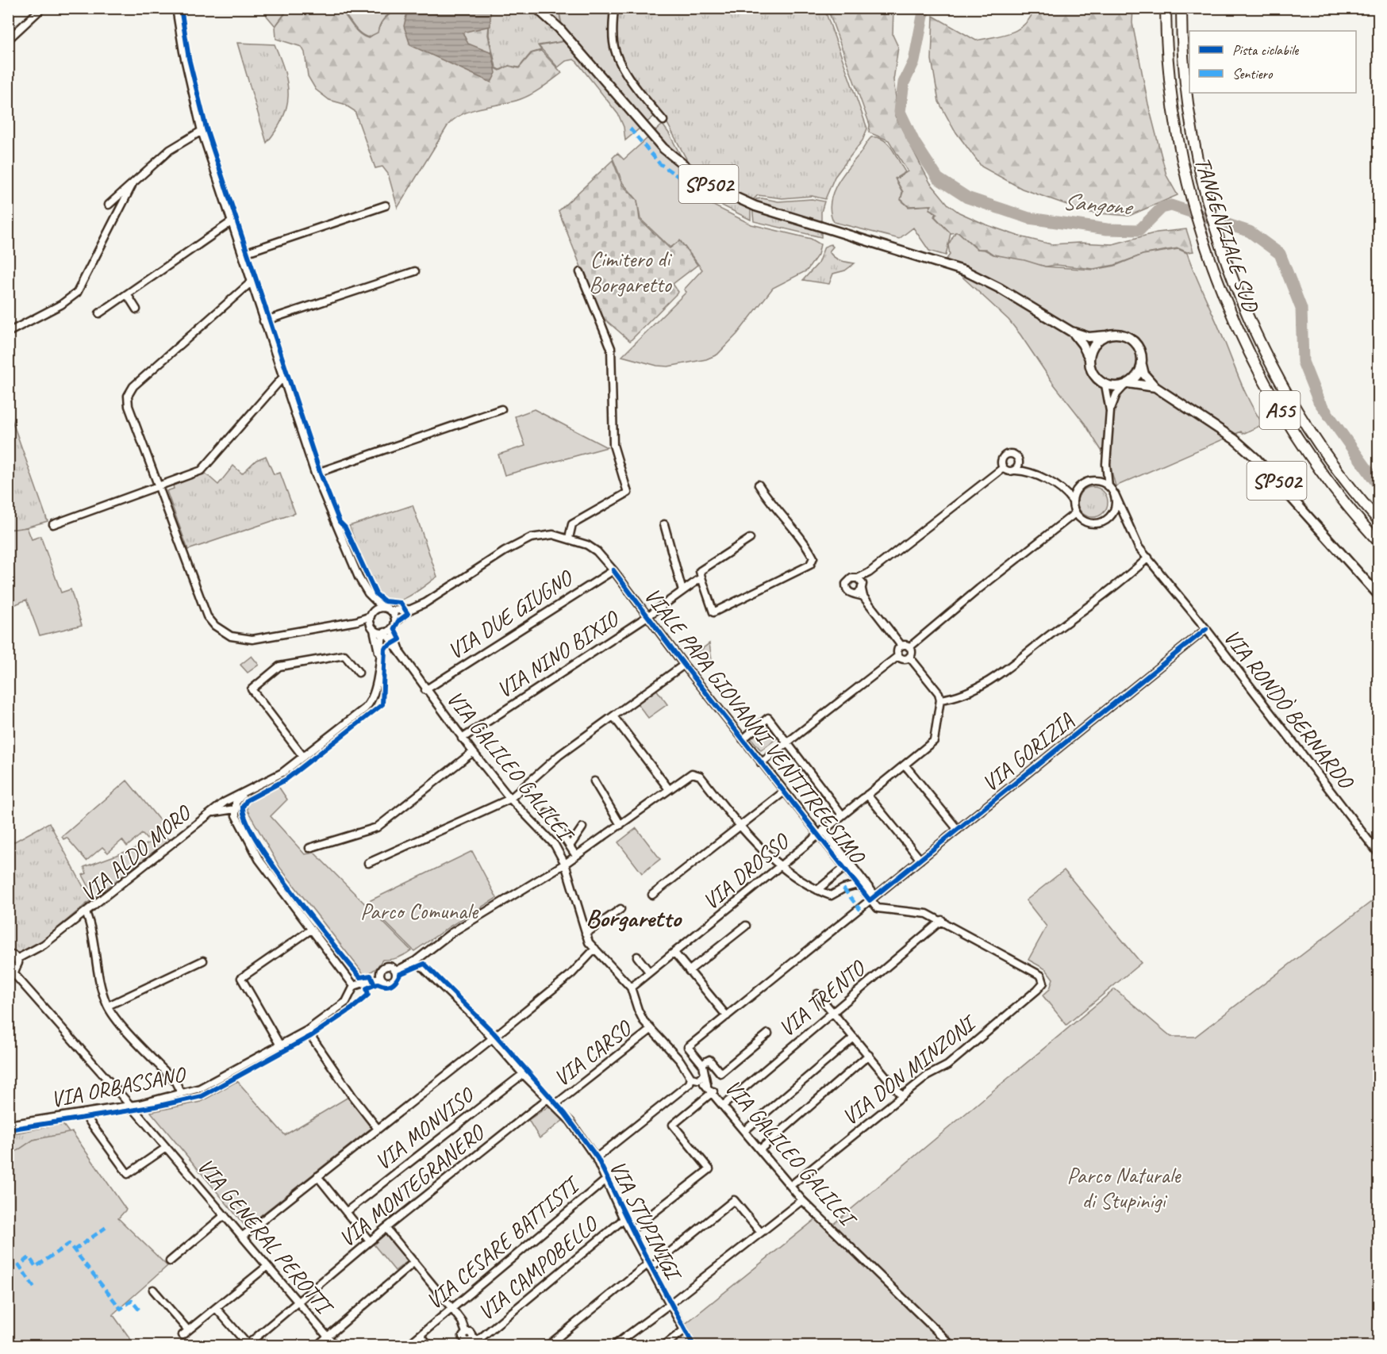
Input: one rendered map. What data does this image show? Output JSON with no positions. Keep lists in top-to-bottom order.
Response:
{
  "streets": {
    "highway": ["TANGENZIALE SUD", "A55"],
    "main road": ["SP502"],
    "street": [
      "VIA DUE GIUGNO",
      "VIA NINO BIXIO",
      "VIA RONDÒ BERNARDO",
      "VIALE PAPA GIOVANNI VENTITREESIMO",
      "VIA GORIZIA",
      "VIA GALILEO GALILEI",
      "VIA ALDO MORO",
      "VIA DROSSO",
      "VIA TRENTO",
      "VIA CARSO",
      "VIA DON MINZONI",
      "VIA ORBASSANO",
      "VIA MONVISO",
      "VIA MONTEGRANERO",
      "VIA STUPINIGI",
      "VIA GENERAL PEROTTI",
      "VIA CESARE BATTISTI",
      "VIA CAMPOBELLO"
    ]
  },
  "crossings": [
    ["VIA DUE GIUGNO", "VIALE PAPA GIOVANNI VENTITREESIMO"],
    ["VIA DUE GIUGNO", "VIA GALILEO GALILEI"],
    ["VIA NINO BIXIO", "VIALE PAPA GIOVANNI VENTITREESIMO"],
    ["VIA NINO BIXIO", "VIA GALILEO GALILEI"],
    ["VIA RONDÒ BERNARDO", "VIA GORIZIA"],
    ["VIALE PAPA GIOVANNI VENTITREESIMO", "VIA GORIZIA"],
    ["VIALE PAPA GIOVANNI VENTITREESIMO", "VIA GALILEO GALILEI"],
    ["VIALE PAPA GIOVANNI VENTITREESIMO", "VIA ALDO MORO"],
    ["VIALE PAPA GIOVANNI VENTITREESIMO", "VIA DROSSO"],
    ["VIA GORIZIA", "VIA GALILEO GALILEI"],
    ["VIA GALILEO GALILEI", "VIA ALDO MORO"],
    ["VIA GALILEO GALILEI", "VIA DROSSO"],
    ["VIA GALILEO GALILEI", "VIA TRENTO"],
    ["VIA GALILEO GALILEI", "VIA CARSO"],
    ["VIA GALILEO GALILEI", "VIA DON MINZONI"],
    ["VIA ALDO MORO", "VIA ORBASSANO"],
    ["VIA TRENTO", "VIA DON MINZONI"],
    ["VIA CARSO", "VIA STUPINIGI"],
    ["VIA ORBASSANO", "VIA GENERAL PEROTTI"],
    ["VIA MONVISO", "VIA STUPINIGI"],
    ["VIA MONTEGRANERO", "VIA STUPINIGI"],
    ["VIA MONTEGRANERO", "VIA GENERAL PEROTTI"],
    ["VIA MONTEGRANERO", "VIA CAMPOBELLO"],
    ["VIA STUPINIGI", "VIA CESARE BATTISTI"],
    ["VIA STUPINIGI", "VIA CAMPOBELLO"],
    ["VIA CESARE BATTISTI", "VIA CAMPOBELLO"]
  ],
  "districts": ["Borgaretto"],
  "water": ["Sangone"],
  "parks": ["Cimitero di Borgaretto", "Parco Comunale", "Parco Naturale di Stupinigi"],
  "legend": ["Pista ciclabile", "Sentiero"]
}
